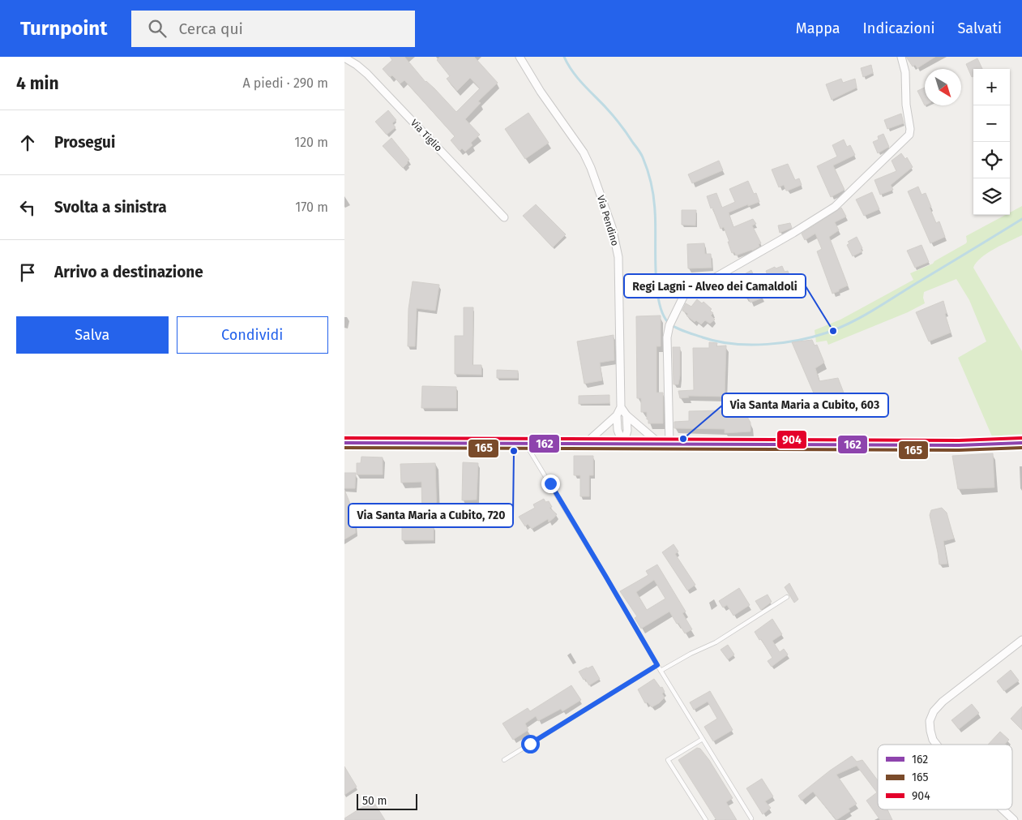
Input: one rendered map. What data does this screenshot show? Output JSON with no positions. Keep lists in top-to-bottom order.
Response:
{
  "streets": {
    "street": ["Via Tiglio", "Via Pendino"]
  },
  "places": ["Regi Lagni - Alveo dei Camaldoli", "Via Santa Maria a Cubito, 603", "Via Santa Maria a Cubito, 720"],
  "lines": ["transit line 904", "transit line 162", "transit line 165"],
  "legend": ["162", "165", "904"],
  "scale_bar": "50 m",
  "north": "bottom right",
  "page": {
    "header": "Turnpoint",
    "search": "Cerca qui",
    "nav": ["Mappa", "Indicazioni", "Salvati"],
    "heading": ["4 min", "A piedi · 290 m"],
    "map_buttons": ["+", "−"],
    "list": [
      ["Prosegui", "120 m"],
      ["Svolta a sinistra", "170 m"],
      "Arrivo a destinazione"
    ],
    "buttons": ["Salva", "Condividi"],
    "scale": "50 m"
  }
}
